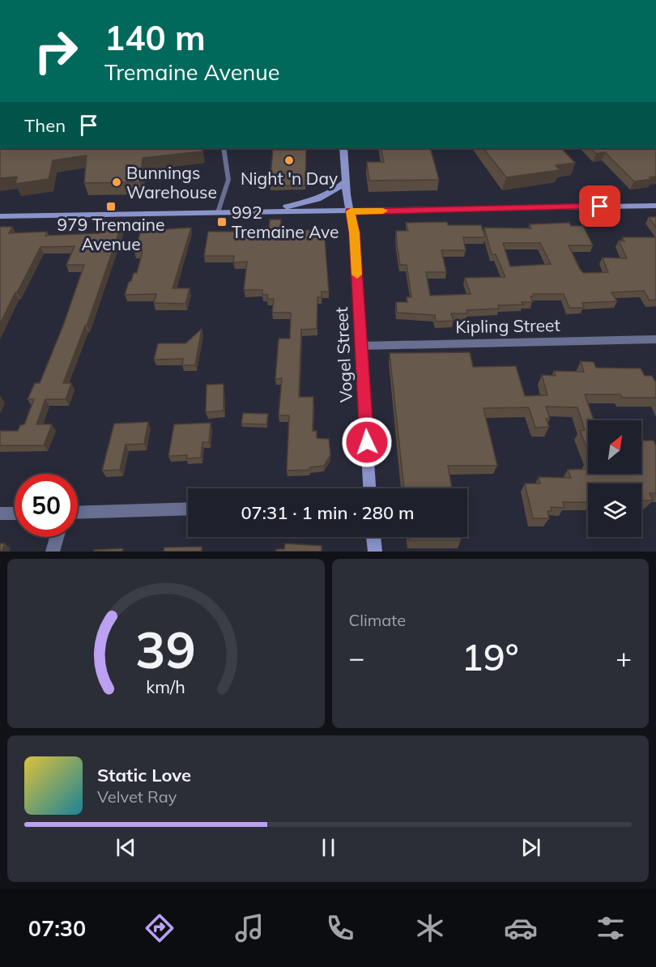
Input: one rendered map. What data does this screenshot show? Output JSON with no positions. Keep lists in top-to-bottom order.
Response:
{
  "streets": {
    "main road": ["Vogel Street"],
    "street": ["Kipling Street"]
  },
  "crossings": [
    ["Kipling Street", "Vogel Street"]
  ],
  "places": {
    "other": ["Night 'n Day", "Bunnings Warehouse"],
    "transit": ["979 Tremaine Avenue", "992 Tremaine Ave"]
  },
  "north": "top right",
  "page": {
    "turn": ["140 m", "Tremaine Avenue"],
    "then": "Then",
    "limit": "50",
    "trip": "07:31 · 1 min · 280 m",
    "tile": "Climate",
    "heat": ["−", "19°", "+"],
    "song": ["Static Love", "Velvet Ray"],
    "tabs": "07:30",
    "gauge": ["39", "km/h"]
  }
}
